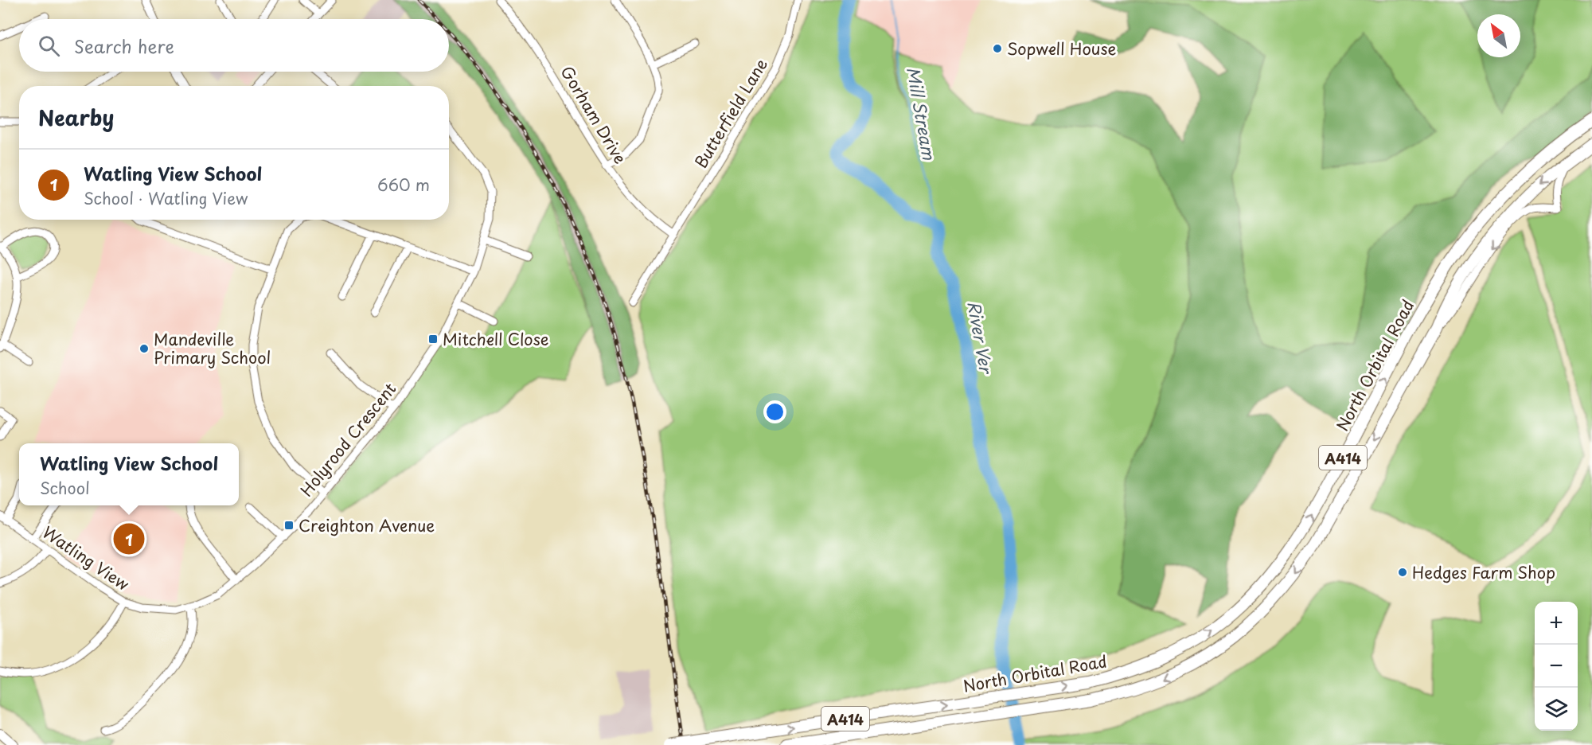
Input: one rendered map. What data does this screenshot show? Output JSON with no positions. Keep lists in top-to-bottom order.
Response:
{
  "streets": {
    "highway": ["North Orbital Road", "A414"],
    "street": [
      "Butterfield Lane",
      "Gorham Drive",
      "Holyrood Crescent",
      "Watling View"
    ]
  },
  "crossings": [
    ["Butterfield Lane", "Gorham Drive"],
    ["Holyrood Crescent", "Watling View"]
  ],
  "water": ["Mill Stream", "River Ver"],
  "places": {
    "other": ["Sopwell House", "Mandeville Primary School", "Hedges Farm Shop"],
    "transit": ["Mitchell Close", "Creighton Avenue"]
  },
  "north": "top left",
  "page": {
    "search": "Search here",
    "heading": "Nearby",
    "list": [
      {
        "mark": "1",
        "name": "Watling View School",
        "note": "School · Watling View",
        "value": "660 m"
      }
    ],
    "popup": ["Watling View School", "School"],
    "pins": "1",
    "map_buttons": ["+", "−"]
  }
}
